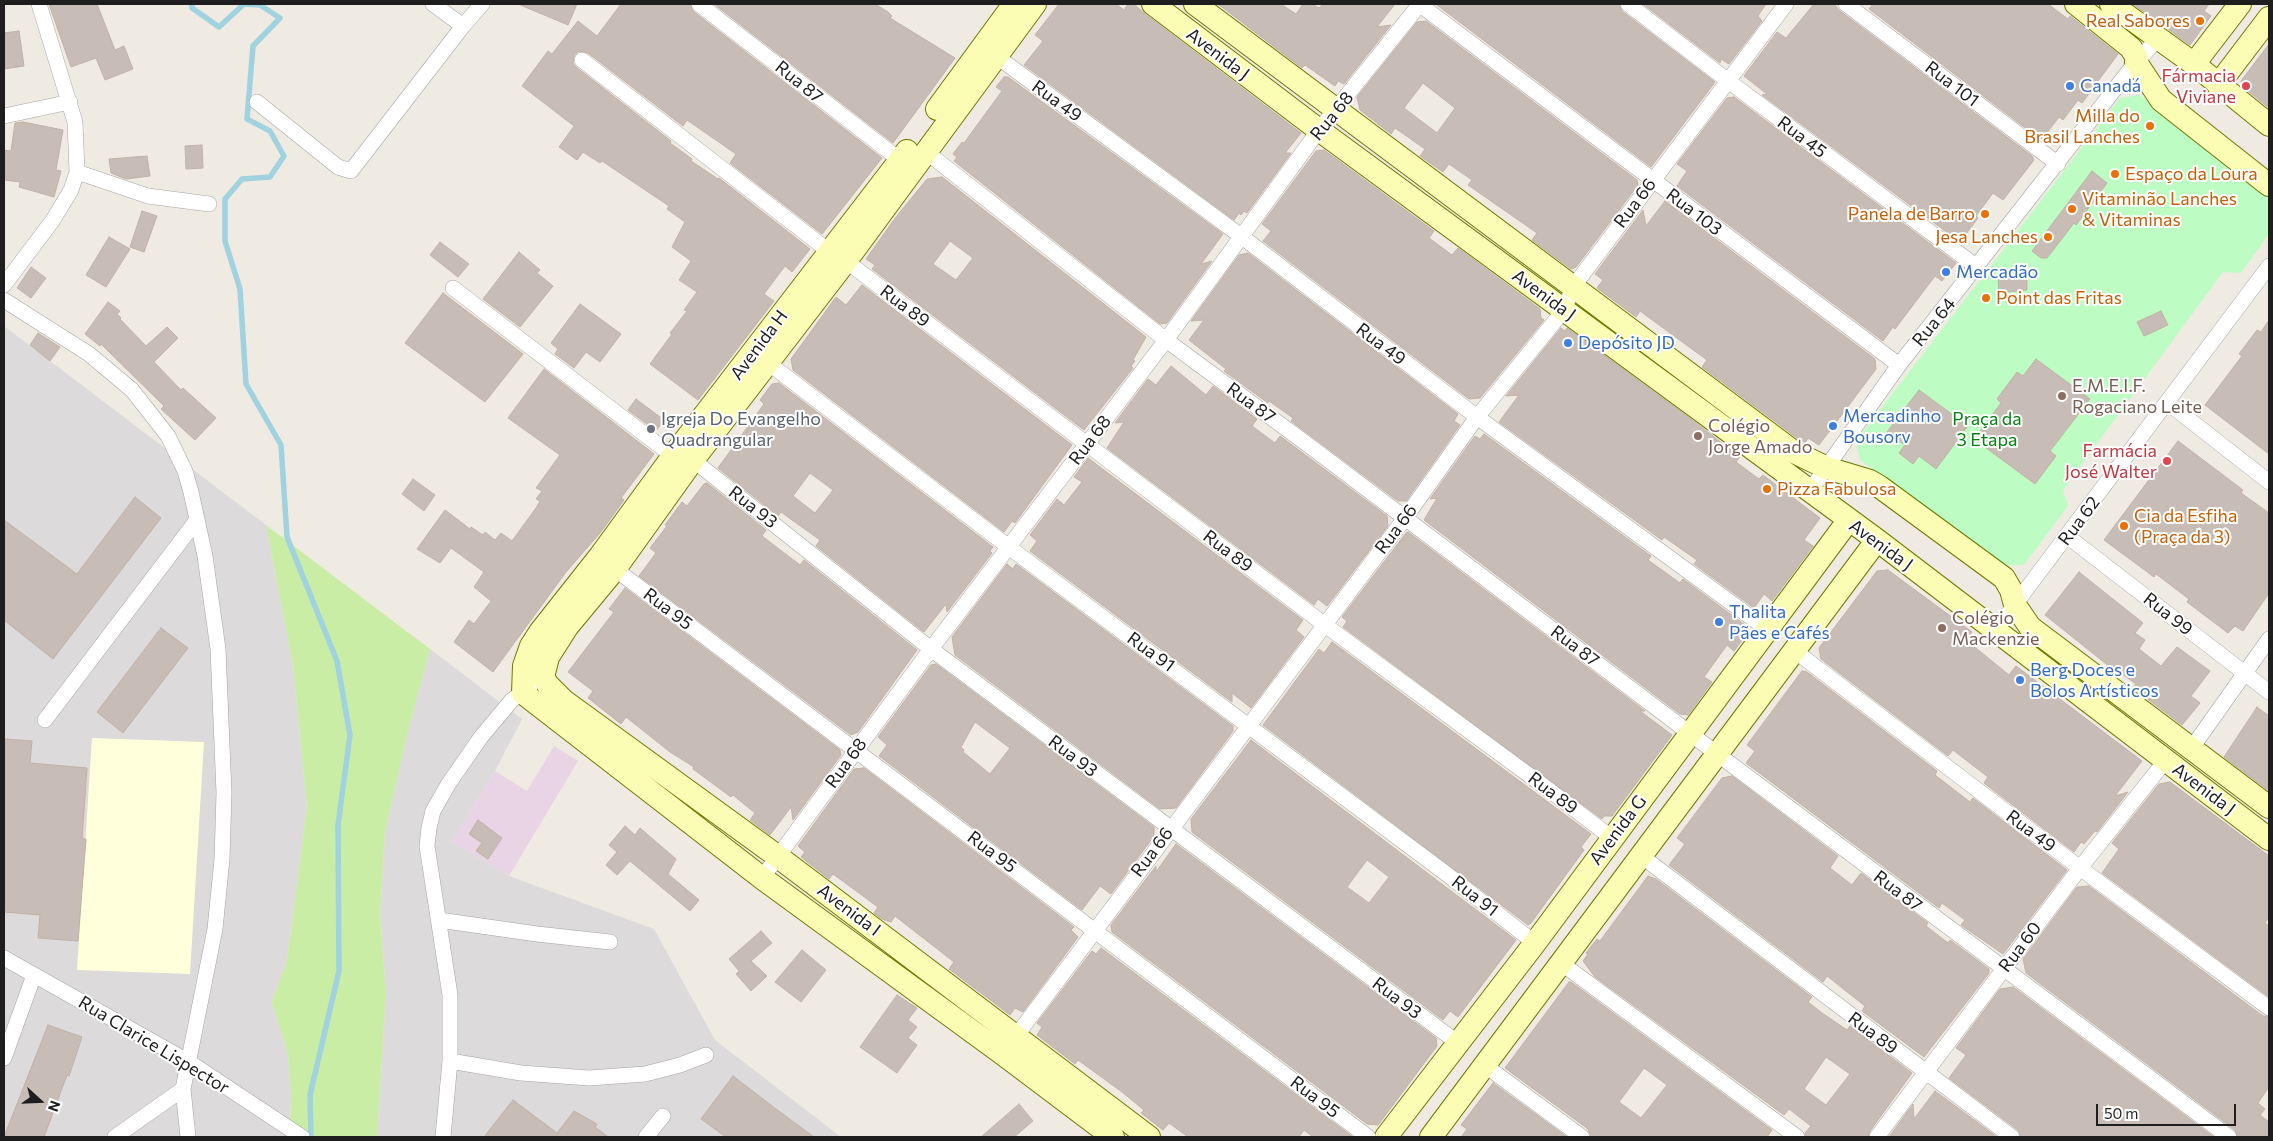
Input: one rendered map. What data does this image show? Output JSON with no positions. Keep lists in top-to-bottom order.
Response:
{
  "streets": {
    "street": [
      "Avenida J",
      "Rua 87",
      "Rua 101",
      "Rua 49",
      "Rua 68",
      "Rua 45",
      "Rua 66",
      "Rua 103",
      "Rua 89",
      "Rua 64",
      "Avenida H",
      "Rua 93",
      "Rua 62",
      "Rua 95",
      "Rua 99",
      "Rua 91",
      "Avenida G",
      "Avenida I",
      "Rua 60",
      "Rua Clarice Lispector"
    ]
  },
  "crossings": [
    ["Avenida J", "Rua 68"],
    ["Avenida J", "Rua 66"],
    ["Avenida J", "Rua 64"],
    ["Avenida J", "Rua 62"],
    ["Avenida J", "Avenida G"],
    ["Avenida J", "Rua 60"],
    ["Rua 87", "Rua 68"],
    ["Rua 87", "Rua 66"],
    ["Rua 87", "Avenida H"],
    ["Rua 87", "Avenida G"],
    ["Rua 87", "Rua 60"],
    ["Rua 101", "Rua 64"],
    ["Rua 49", "Rua 68"],
    ["Rua 49", "Rua 66"],
    ["Rua 49", "Avenida H"],
    ["Rua 49", "Avenida G"],
    ["Rua 49", "Rua 60"],
    ["Rua 68", "Rua 103"],
    ["Rua 68", "Rua 89"],
    ["Rua 68", "Rua 93"],
    ["Rua 68", "Rua 95"],
    ["Rua 68", "Rua 91"],
    ["Rua 68", "Avenida I"],
    ["Rua 45", "Rua 66"],
    ["Rua 45", "Rua 64"],
    ["Rua 66", "Rua 103"],
    ["Rua 66", "Rua 89"],
    ["Rua 66", "Rua 93"],
    ["Rua 66", "Rua 95"],
    ["Rua 66", "Rua 91"],
    ["Rua 66", "Avenida I"],
    ["Rua 103", "Rua 64"],
    ["Rua 89", "Avenida H"],
    ["Rua 89", "Avenida G"],
    ["Rua 89", "Rua 60"],
    ["Avenida H", "Rua 93"],
    ["Avenida H", "Rua 95"],
    ["Avenida H", "Rua 91"],
    ["Avenida H", "Avenida I"],
    ["Rua 93", "Avenida G"],
    ["Rua 62", "Rua 99"],
    ["Rua 91", "Avenida G"]
  ],
  "parks": ["Praça da 3 Etapa"],
  "places": [
    "Real Sabores",
    "Canadá",
    "Fármacia Viviane",
    "Milla do Brasil Lanches",
    "Espaço da Loura",
    "Vitaminão Lanches & Vitaminas",
    "Panela de Barro",
    "Jesa Lanches",
    "Mercadão",
    "Point das Fritas",
    "Depósito JD",
    "E.M.E.I.F. Rogaciano Leite",
    "Mercadinho Bousorv",
    "Igreja Do Evangelho Quadrangular",
    "Colégio Jorge Amado",
    "Farmácia José Walter",
    "Pizza Fabulosa",
    "Cia da Esfiha (Praça da 3)",
    "Thalita Pães e Cafés",
    "Colégio Mackenzie",
    "Berg Doces e Bolos Artísticos"
  ],
  "scale_bar": "50 m",
  "north": "right"
}
